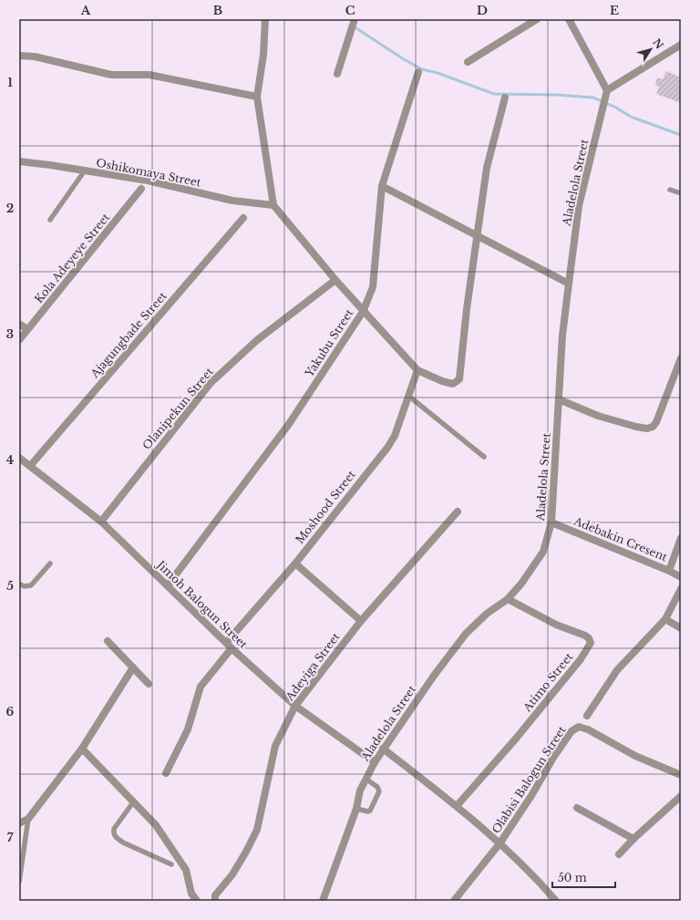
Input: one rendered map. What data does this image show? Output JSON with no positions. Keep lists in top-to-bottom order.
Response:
{
  "streets": {
    "street": [
      "Oshikomaya Street",
      "Aladelola Street",
      "Kola Adeyeye Street",
      "Ajagungbade Street",
      "Yakubu Street",
      "Olanipekun Street",
      "Moshood Street",
      "Adebakin Cresent",
      "Jimoh Balogun Street",
      "Adeyiga Street",
      "Atimo Street",
      "Olabisi Balogun Street"
    ]
  },
  "crossings": [
    ["Aladelola Street", "Adebakin Cresent"],
    ["Aladelola Street", "Jimoh Balogun Street"],
    ["Aladelola Street", "Atimo Street"],
    ["Ajagungbade Street", "Jimoh Balogun Street"],
    ["Yakubu Street", "Jimoh Balogun Street"],
    ["Olanipekun Street", "Jimoh Balogun Street"],
    ["Moshood Street", "Jimoh Balogun Street"],
    ["Jimoh Balogun Street", "Adeyiga Street"]
  ],
  "scale_bar": "50 m",
  "north": "top right",
  "grid": {
    "columns": [
      "A",
      "B",
      "C",
      "D",
      "E"
    ],
    "rows": [
      "1",
      "2",
      "3",
      "4",
      "5",
      "6",
      "7"
    ]
  }
}
